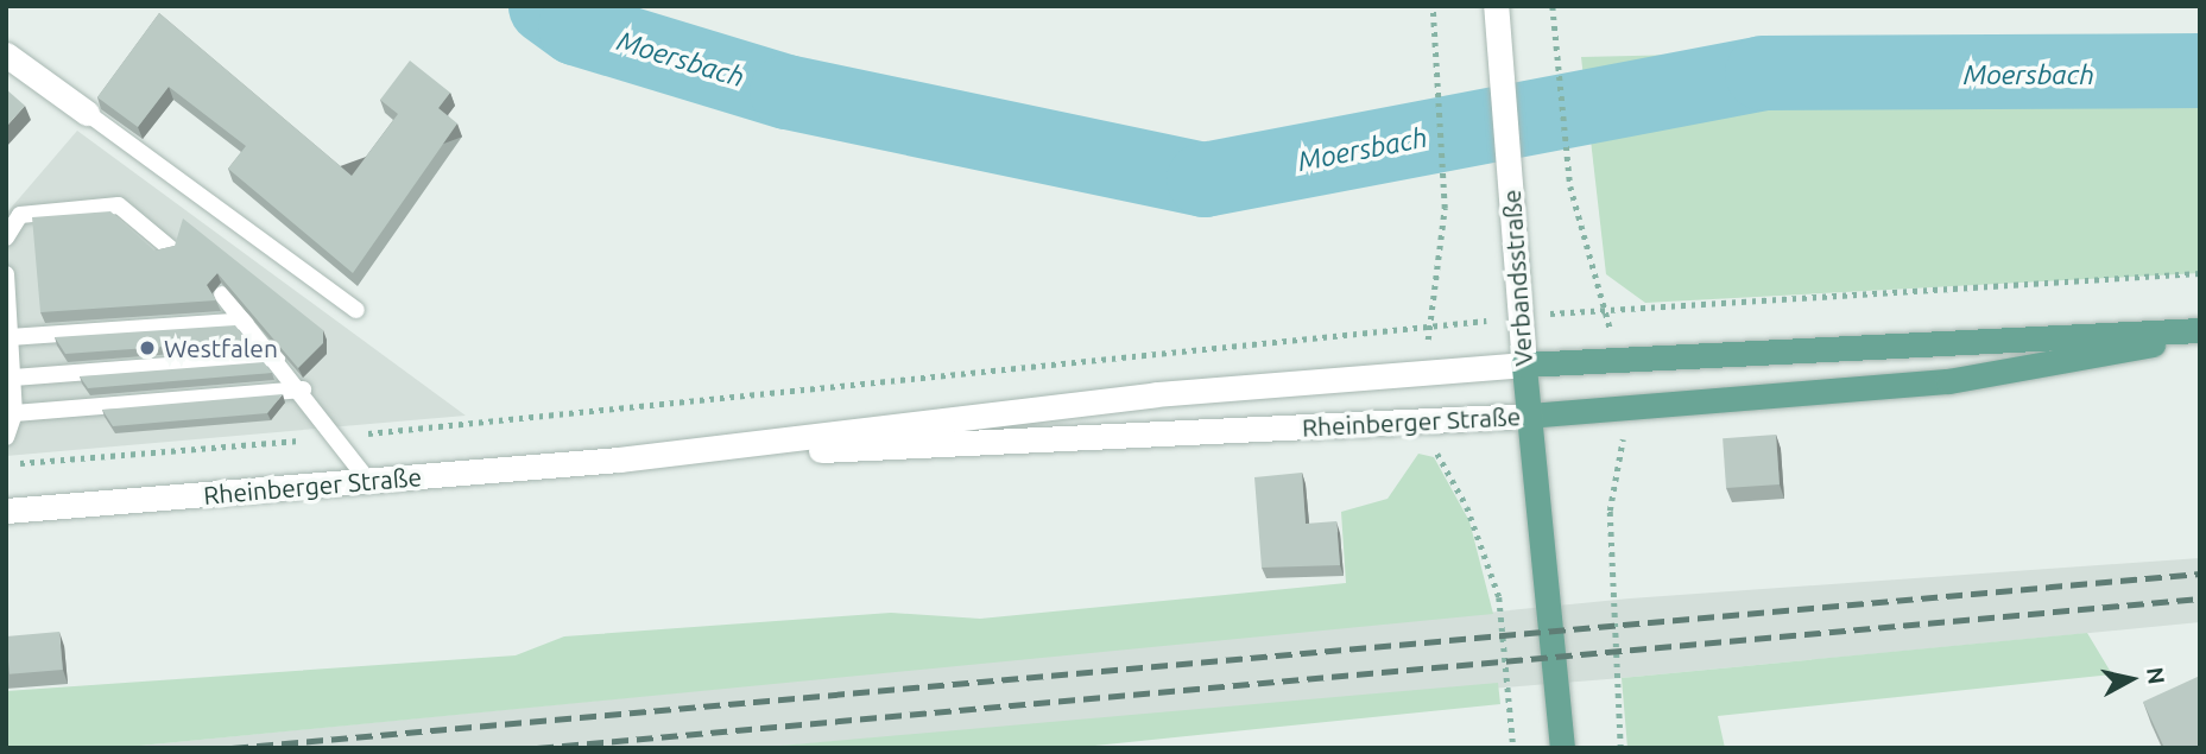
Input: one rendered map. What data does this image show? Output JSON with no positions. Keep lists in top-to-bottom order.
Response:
{
  "streets": {
    "main road": ["Verbandsstraße", "Rheinberger Straße"]
  },
  "crossings": [
    ["Verbandsstraße", "Rheinberger Straße"]
  ],
  "water": ["Moersbach"],
  "places": ["Westfalen"],
  "north": "right"
}
